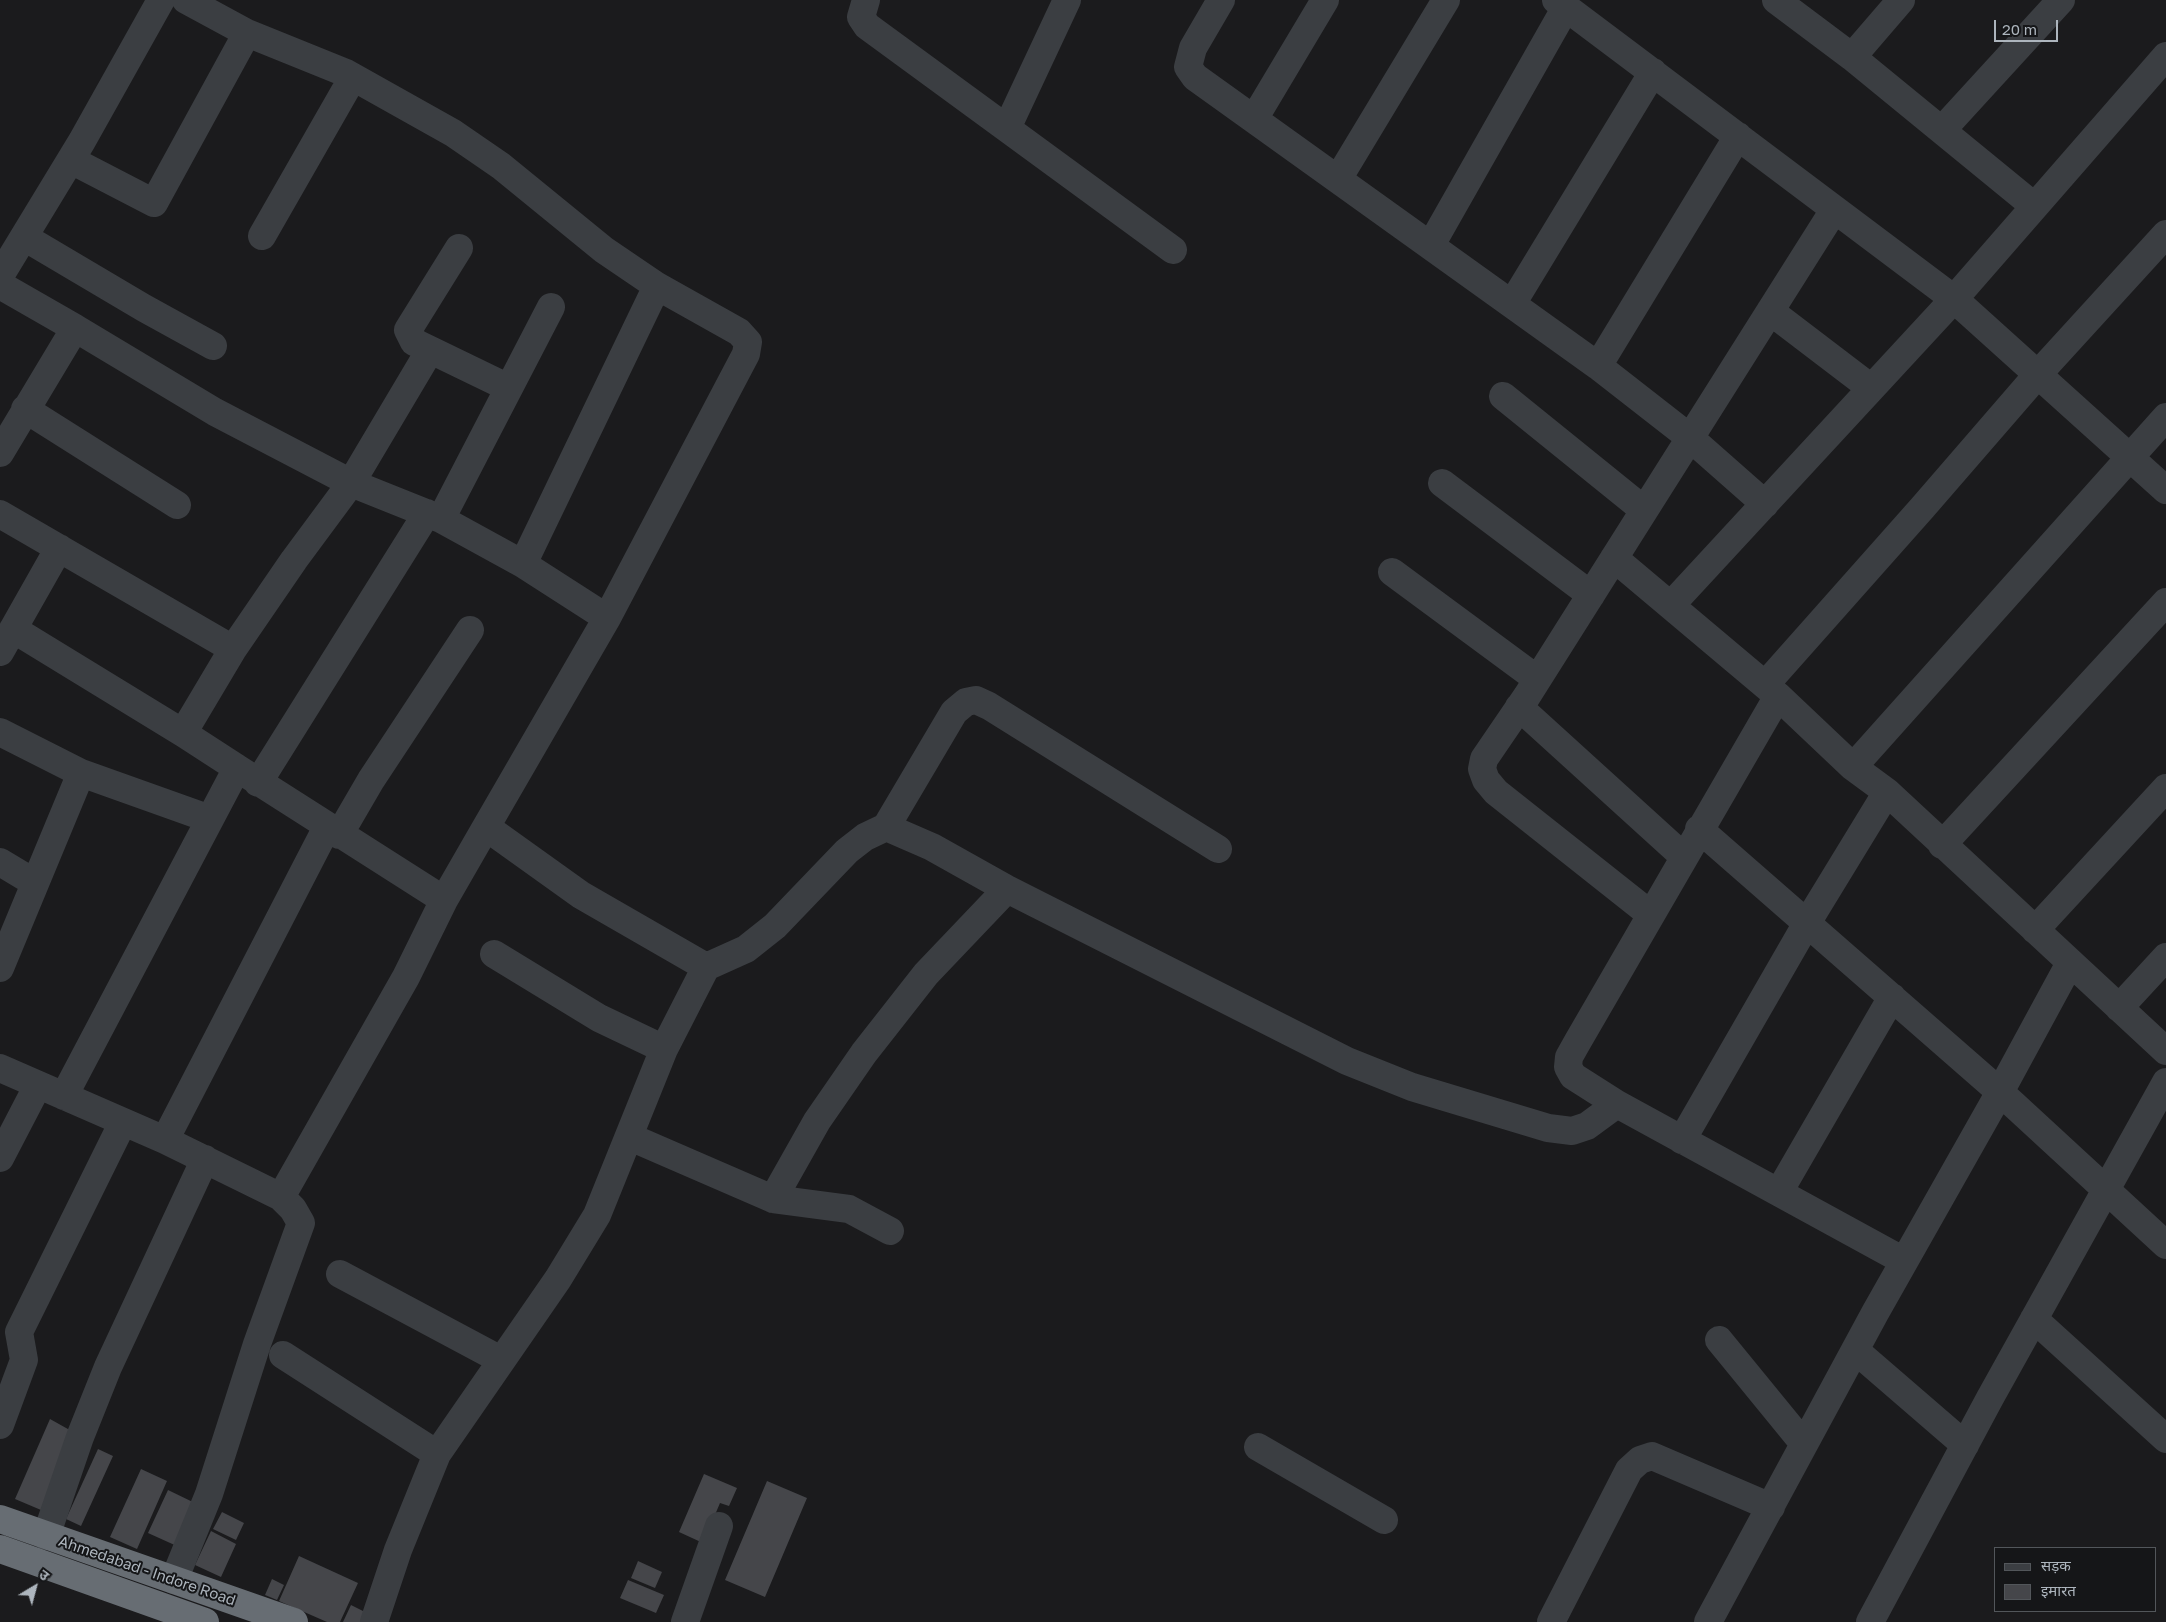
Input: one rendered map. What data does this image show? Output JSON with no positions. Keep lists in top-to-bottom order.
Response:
{
  "streets": {
    "highway": ["Ahmedabad - Indore Road"]
  },
  "legend": ["सड़क", "इमारत"],
  "scale_bar": "20 m",
  "north": "top right"
}
